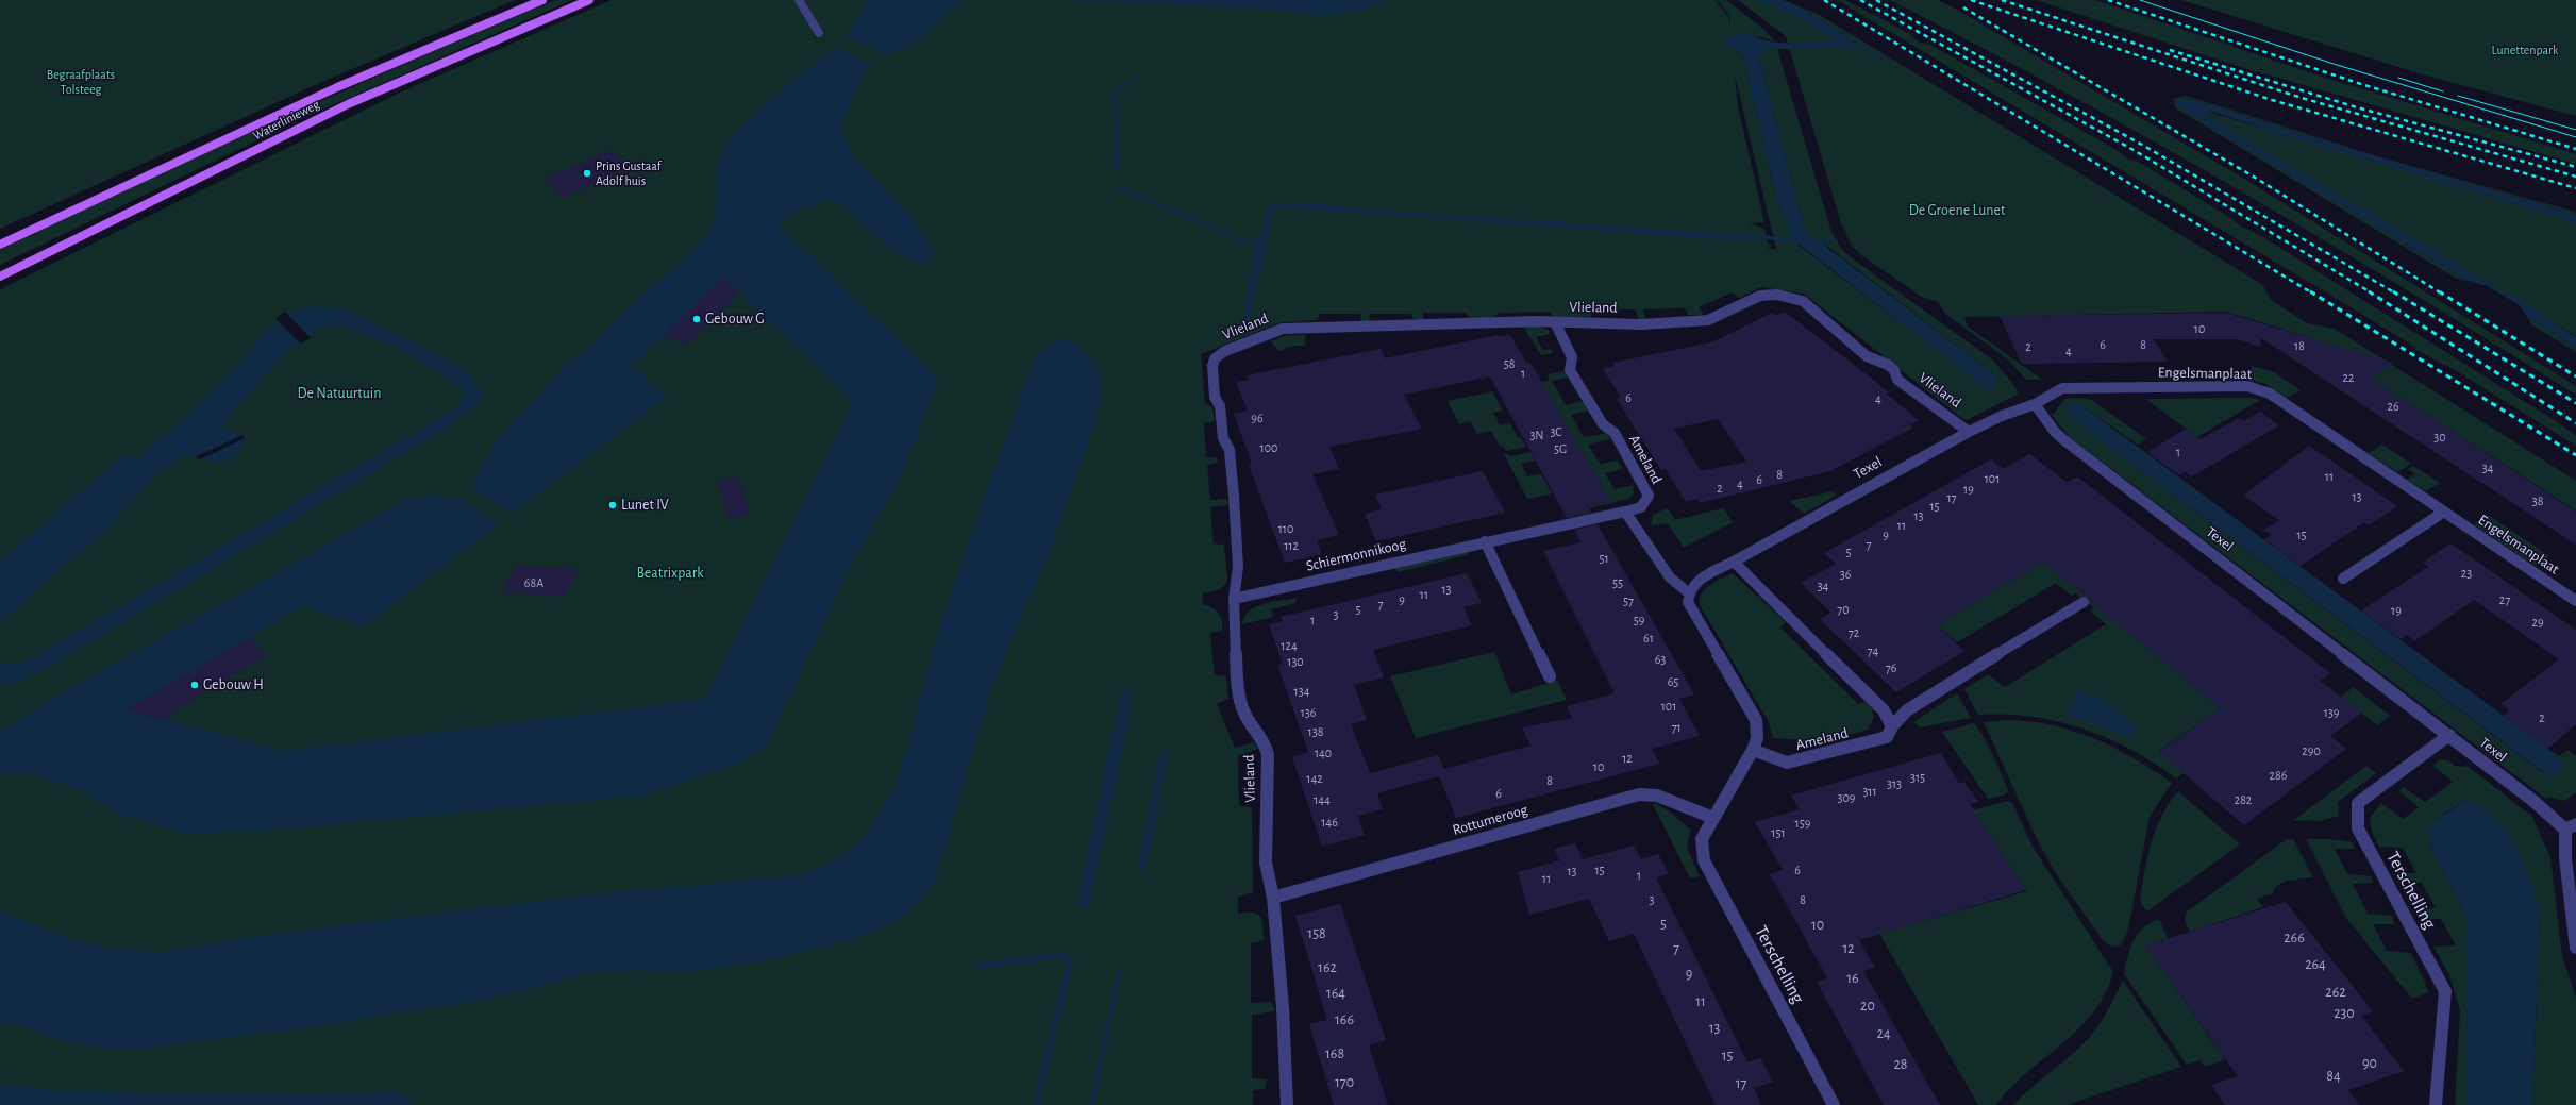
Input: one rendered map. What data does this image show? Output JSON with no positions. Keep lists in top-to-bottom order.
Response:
{
  "streets": {
    "main road": ["Waterlinieweg"],
    "street": [
      "Vlieland",
      "Engelsmanplaat",
      "Ameland",
      "Texel",
      "Schiermonnikoog",
      "Rottumeroog",
      "Terschelling"
    ]
  },
  "crossings": [
    ["Vlieland", "Ameland"],
    ["Vlieland", "Texel"],
    ["Vlieland", "Schiermonnikoog"],
    ["Vlieland", "Rottumeroog"],
    ["Engelsmanplaat", "Texel"],
    ["Ameland", "Schiermonnikoog"],
    ["Texel", "Terschelling"],
    ["Rottumeroog", "Terschelling"]
  ],
  "parks": [
    "Lunettenpark",
    "Begraafplaats Tolsteeg",
    "De Groene Lunet",
    "De Natuurtuin",
    "Beatrixpark"
  ],
  "places": [
    "Prins Gustaaf Adolf huis",
    "Gebouw G",
    "Lunet IV",
    "Gebouw H"
  ],
  "house_numbers": [
    "10",
    "6",
    "8",
    "18",
    "2",
    "4",
    "58",
    "1",
    "22",
    "6",
    "4",
    "26",
    "96",
    "3C",
    "3N",
    "30",
    "100",
    "5G",
    "1",
    "34",
    "8",
    "11",
    "101",
    "6",
    "4",
    "2",
    "19",
    "13",
    "17",
    "38",
    "15",
    "13",
    "11",
    "110",
    "9",
    "15",
    "7",
    "112",
    "5",
    "51",
    "23",
    "36",
    "68A",
    "55",
    "34",
    "13",
    "11",
    "9",
    "27",
    "57",
    "7",
    "5",
    "70",
    "19",
    "3",
    "1",
    "59",
    "29",
    "72",
    "61",
    "124",
    "74",
    "63",
    "130",
    "76",
    "65",
    "134",
    "101",
    "136",
    "139",
    "2",
    "71",
    "138",
    "290",
    "140",
    "12",
    "10",
    "286",
    "315",
    "142",
    "8",
    "313",
    "311",
    "6",
    "309",
    "144",
    "282",
    "146",
    "159",
    "151",
    "15",
    "6",
    "13",
    "1",
    "11",
    "3",
    "8",
    "5",
    "10",
    "158",
    "266",
    "7",
    "12",
    "264",
    "162",
    "9",
    "16",
    "262",
    "164",
    "11",
    "20",
    "230",
    "166",
    "13",
    "24",
    "168",
    "15",
    "90",
    "28",
    "84",
    "170",
    "17"
  ]
}
